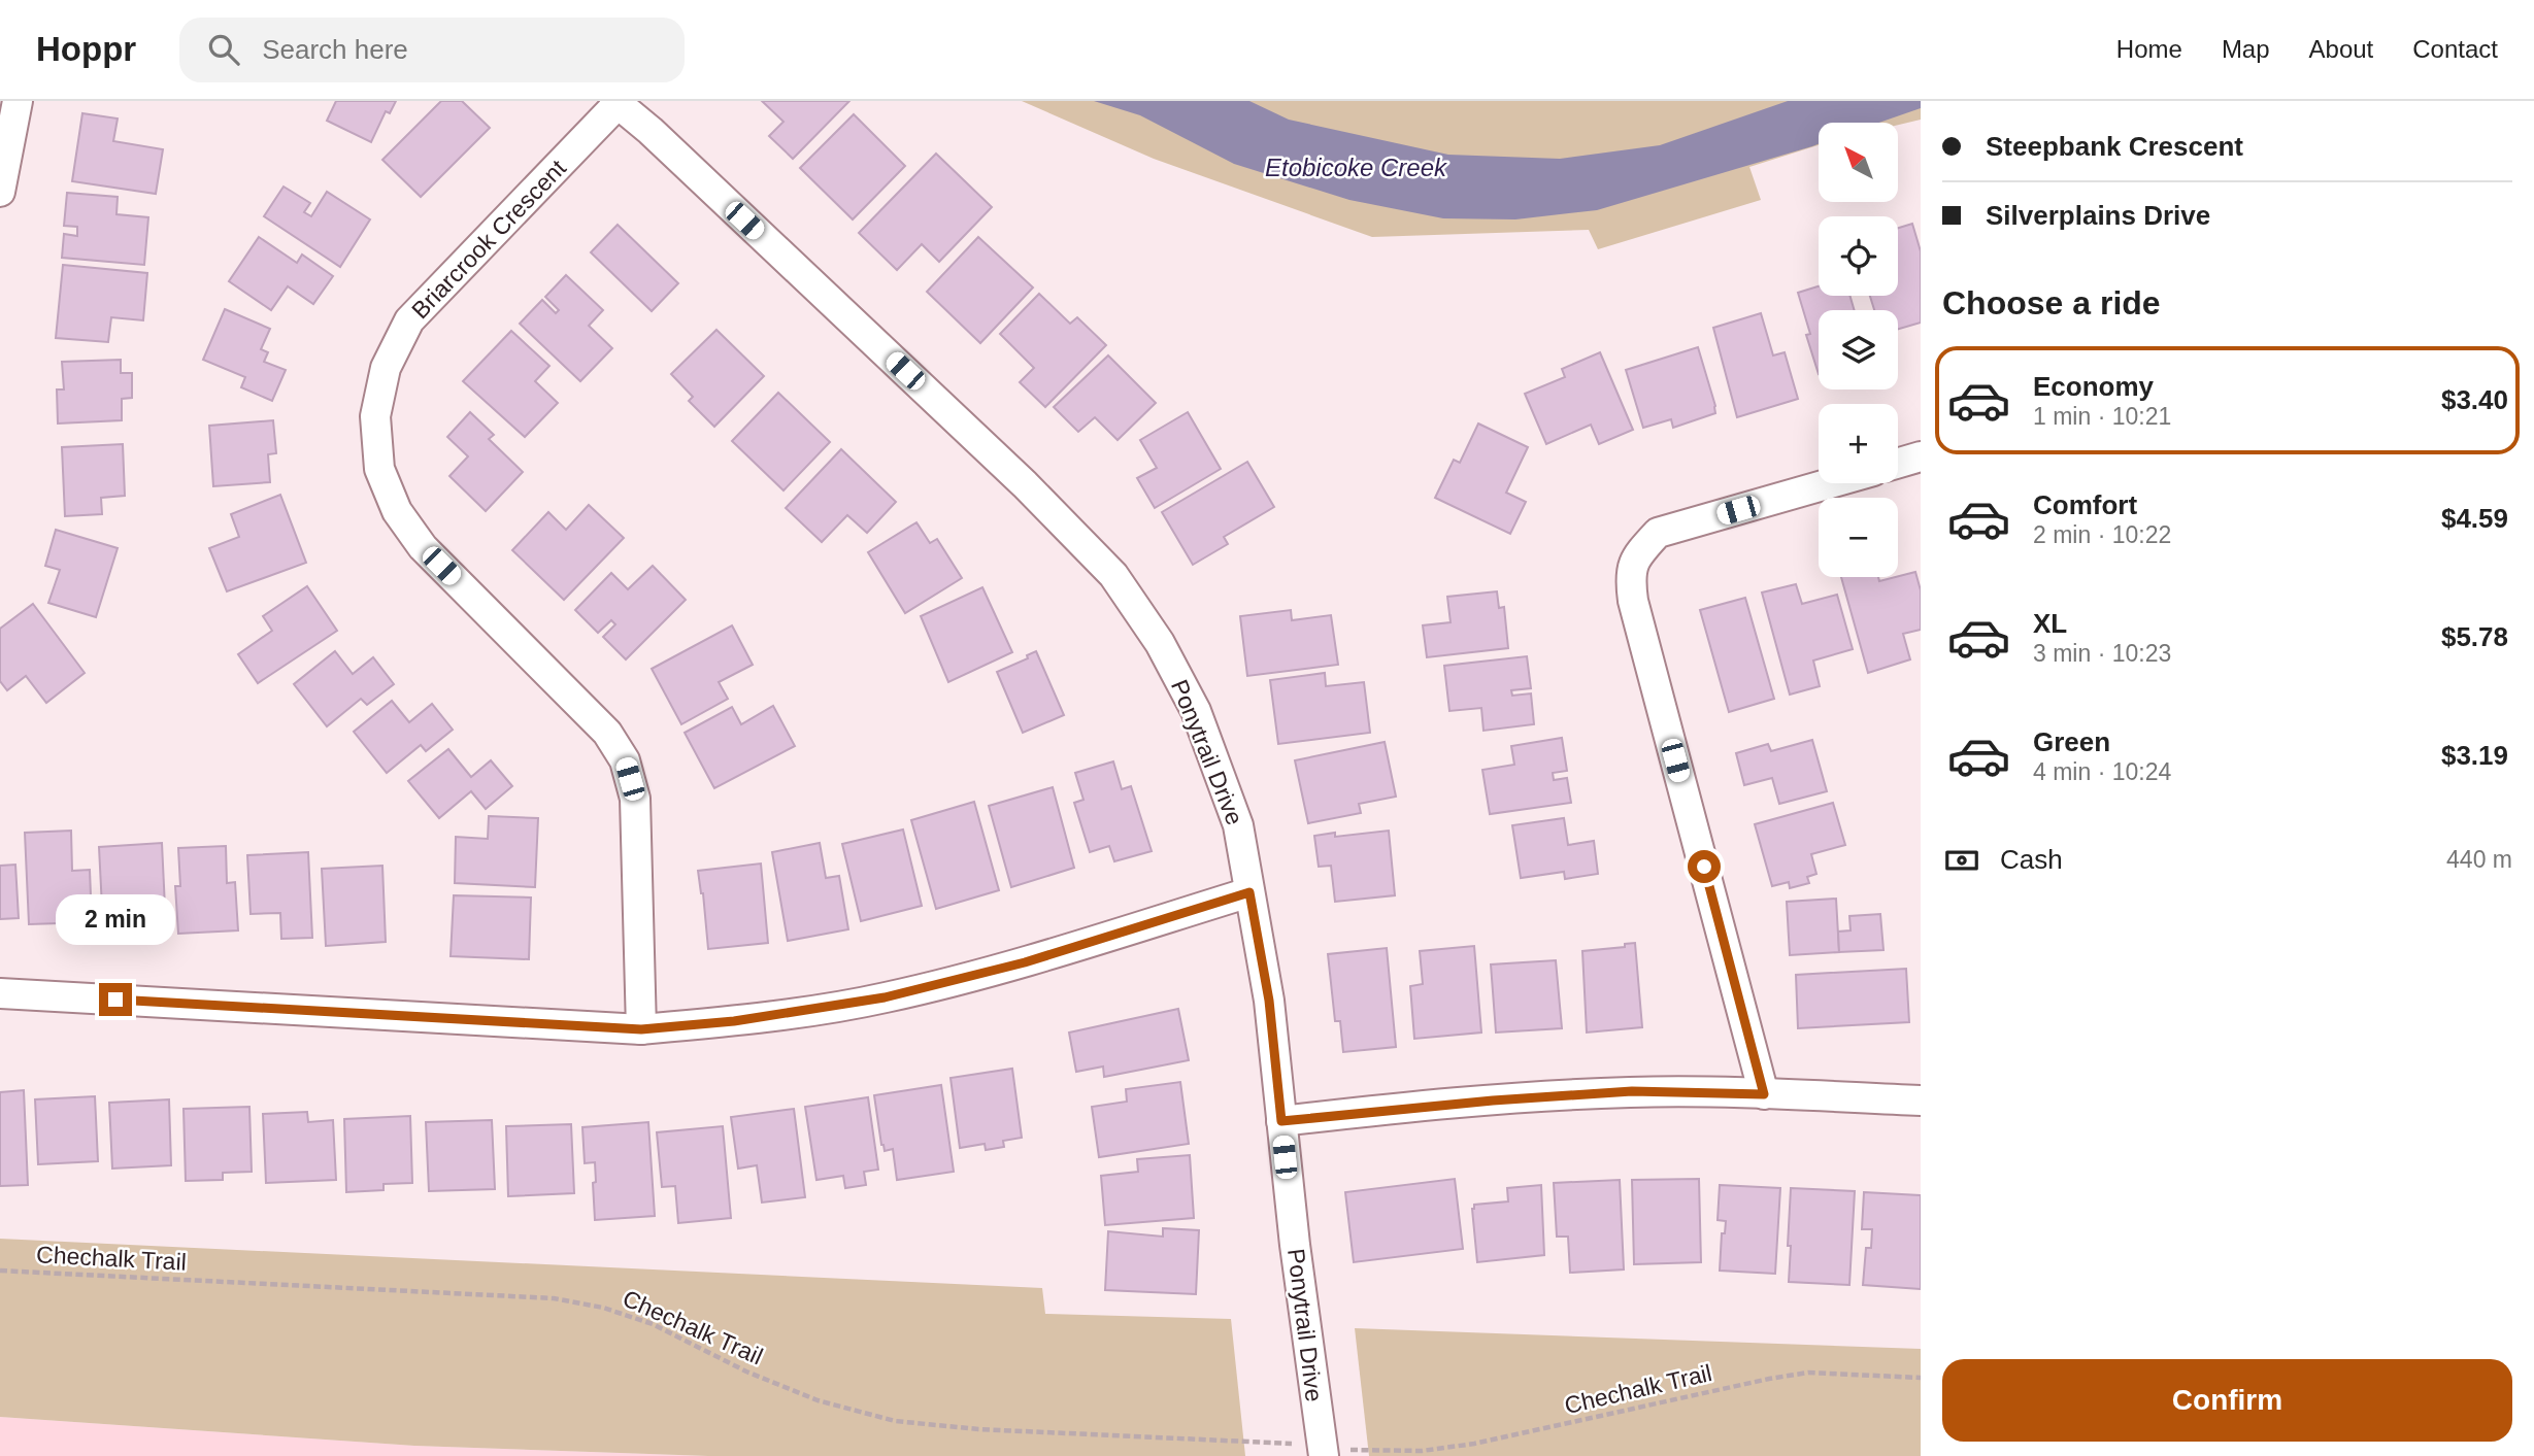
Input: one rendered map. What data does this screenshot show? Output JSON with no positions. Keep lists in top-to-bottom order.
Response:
{
  "streets": {
    "street": ["Briarcrook Crescent", "Ponytrail Drive"],
    "path": ["Chechalk Trail"]
  },
  "crossings": [
    ["Briarcrook Crescent", "Ponytrail Drive"]
  ],
  "water": ["Etobicoke Creek"],
  "north": "top left",
  "page": {
    "header": "Hoppr",
    "search": "Search here",
    "nav": [
      "Home",
      "Map",
      "About",
      "Contact"
    ],
    "banner": ["Steepbank Crescent", "Silverplains Drive"],
    "map_buttons": ["+", "−"],
    "heading": "Choose a ride",
    "list": [
      {
        "name": "Economy",
        "note": "1 min · 10:21",
        "value": "$3.40"
      },
      {
        "name": "Comfort",
        "note": "2 min · 10:22",
        "value": "$4.59"
      },
      {
        "name": "XL",
        "note": "3 min · 10:23",
        "value": "$5.78"
      },
      {
        "name": "Green",
        "note": "4 min · 10:24",
        "value": "$3.19"
      }
    ],
    "pay": ["Cash", "440 m"],
    "bubble": "2 min",
    "buttons": "Confirm"
  }
}
